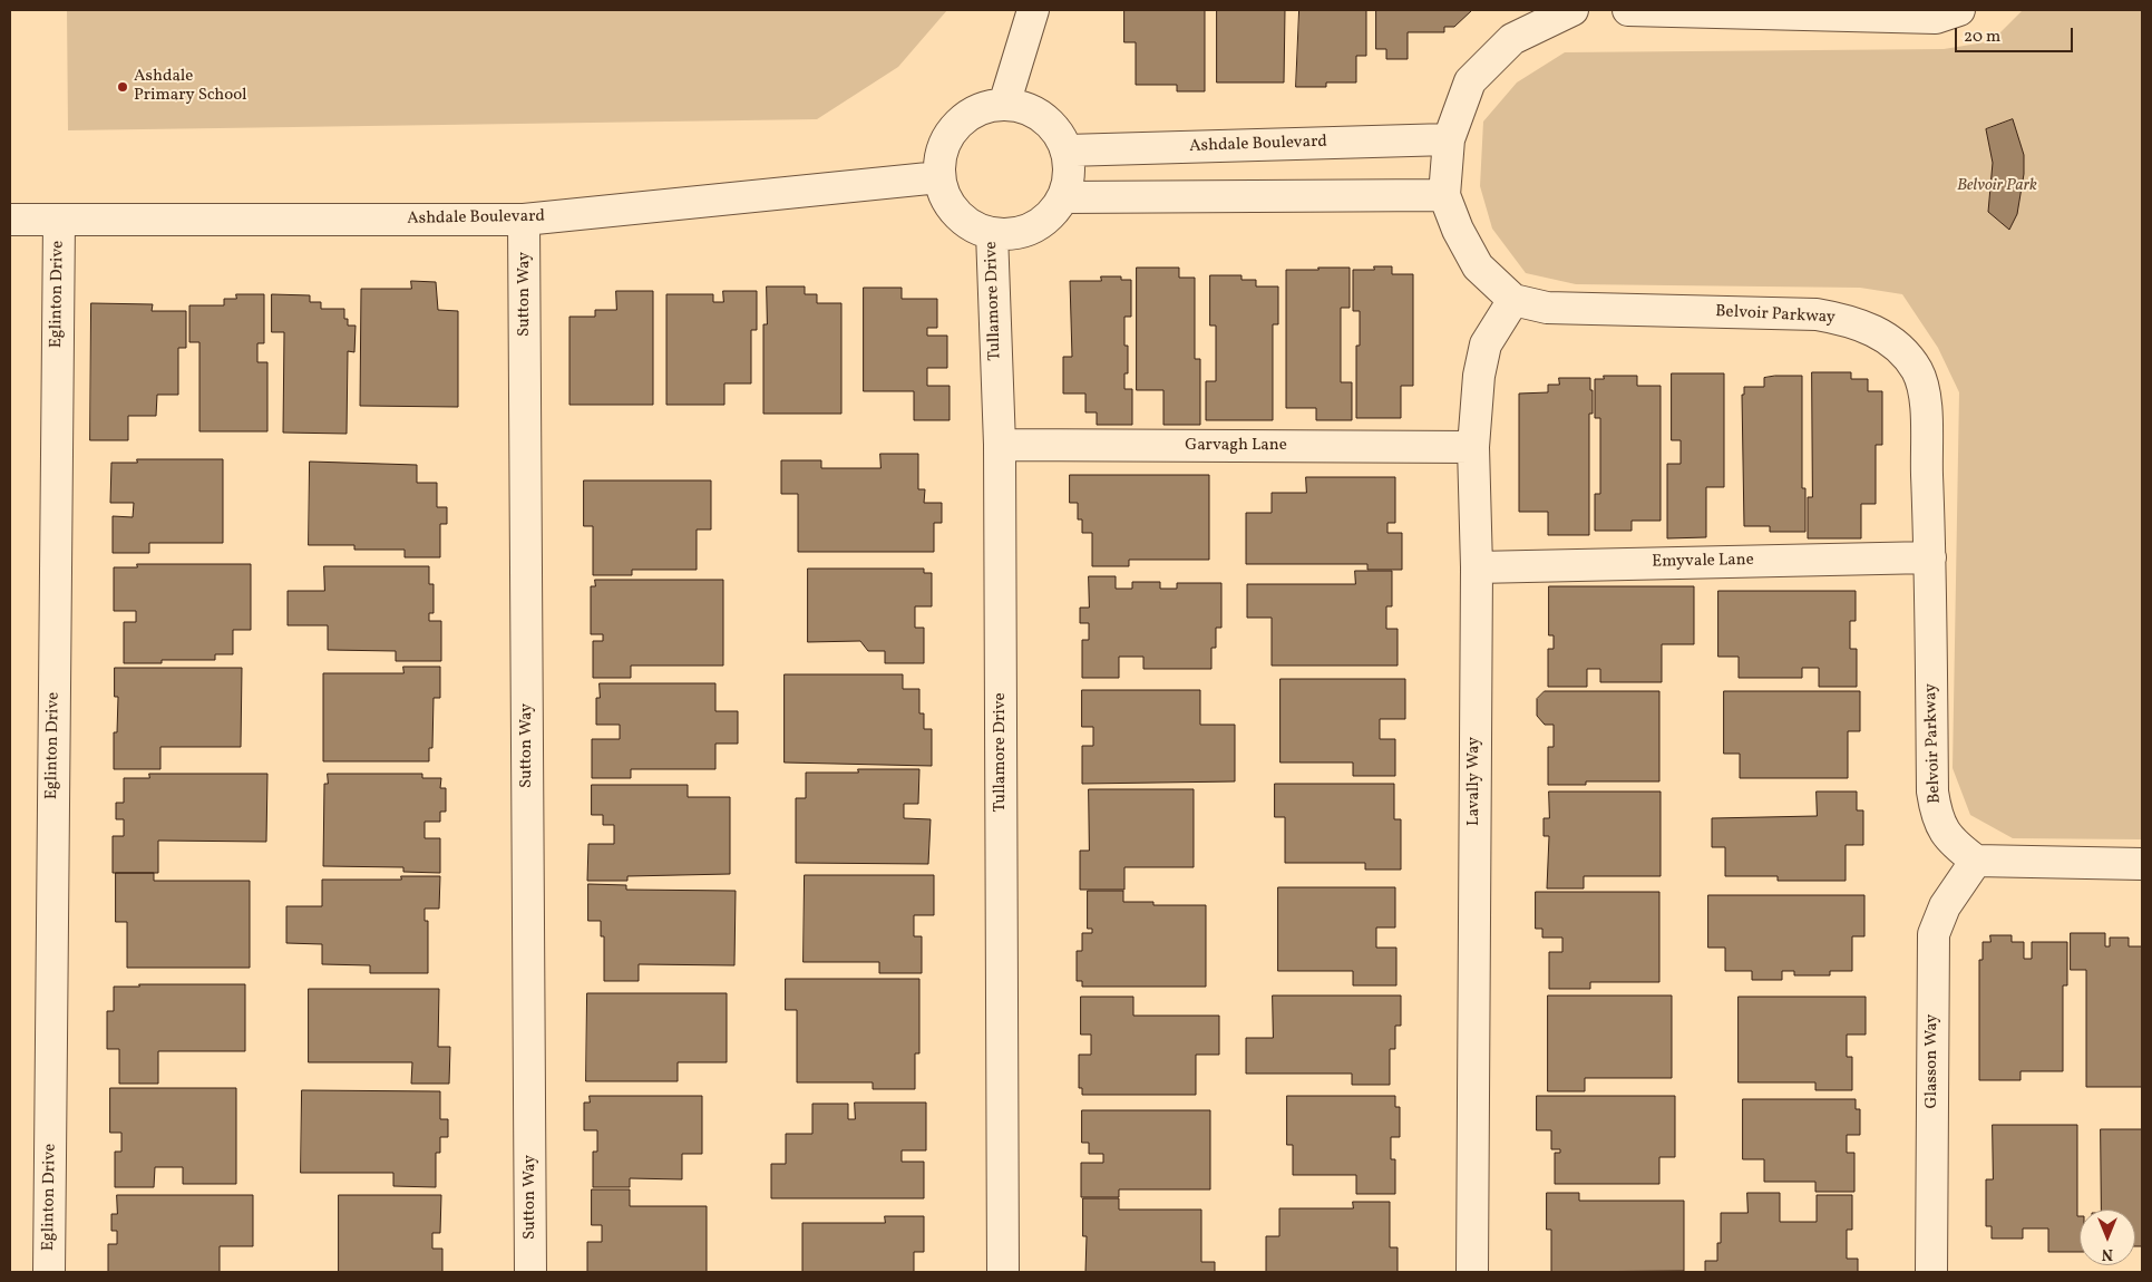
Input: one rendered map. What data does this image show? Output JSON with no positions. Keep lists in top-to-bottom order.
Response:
{
  "streets": {
    "street": [
      "Ashdale Boulevard",
      "Eglinton Drive",
      "Sutton Way",
      "Tullamore Drive",
      "Belvoir Parkway",
      "Garvagh Lane",
      "Emyvale Lane",
      "Lavally Way",
      "Glasson Way"
    ]
  },
  "crossings": [
    ["Ashdale Boulevard", "Eglinton Drive"],
    ["Ashdale Boulevard", "Sutton Way"],
    ["Ashdale Boulevard", "Tullamore Drive"],
    ["Tullamore Drive", "Garvagh Lane"],
    ["Belvoir Parkway", "Emyvale Lane"],
    ["Belvoir Parkway", "Lavally Way"],
    ["Belvoir Parkway", "Glasson Way"],
    ["Garvagh Lane", "Lavally Way"],
    ["Emyvale Lane", "Lavally Way"]
  ],
  "parks": ["Belvoir Park"],
  "places": ["Ashdale Primary School"],
  "scale_bar": "20 m",
  "north": "bottom"
}
